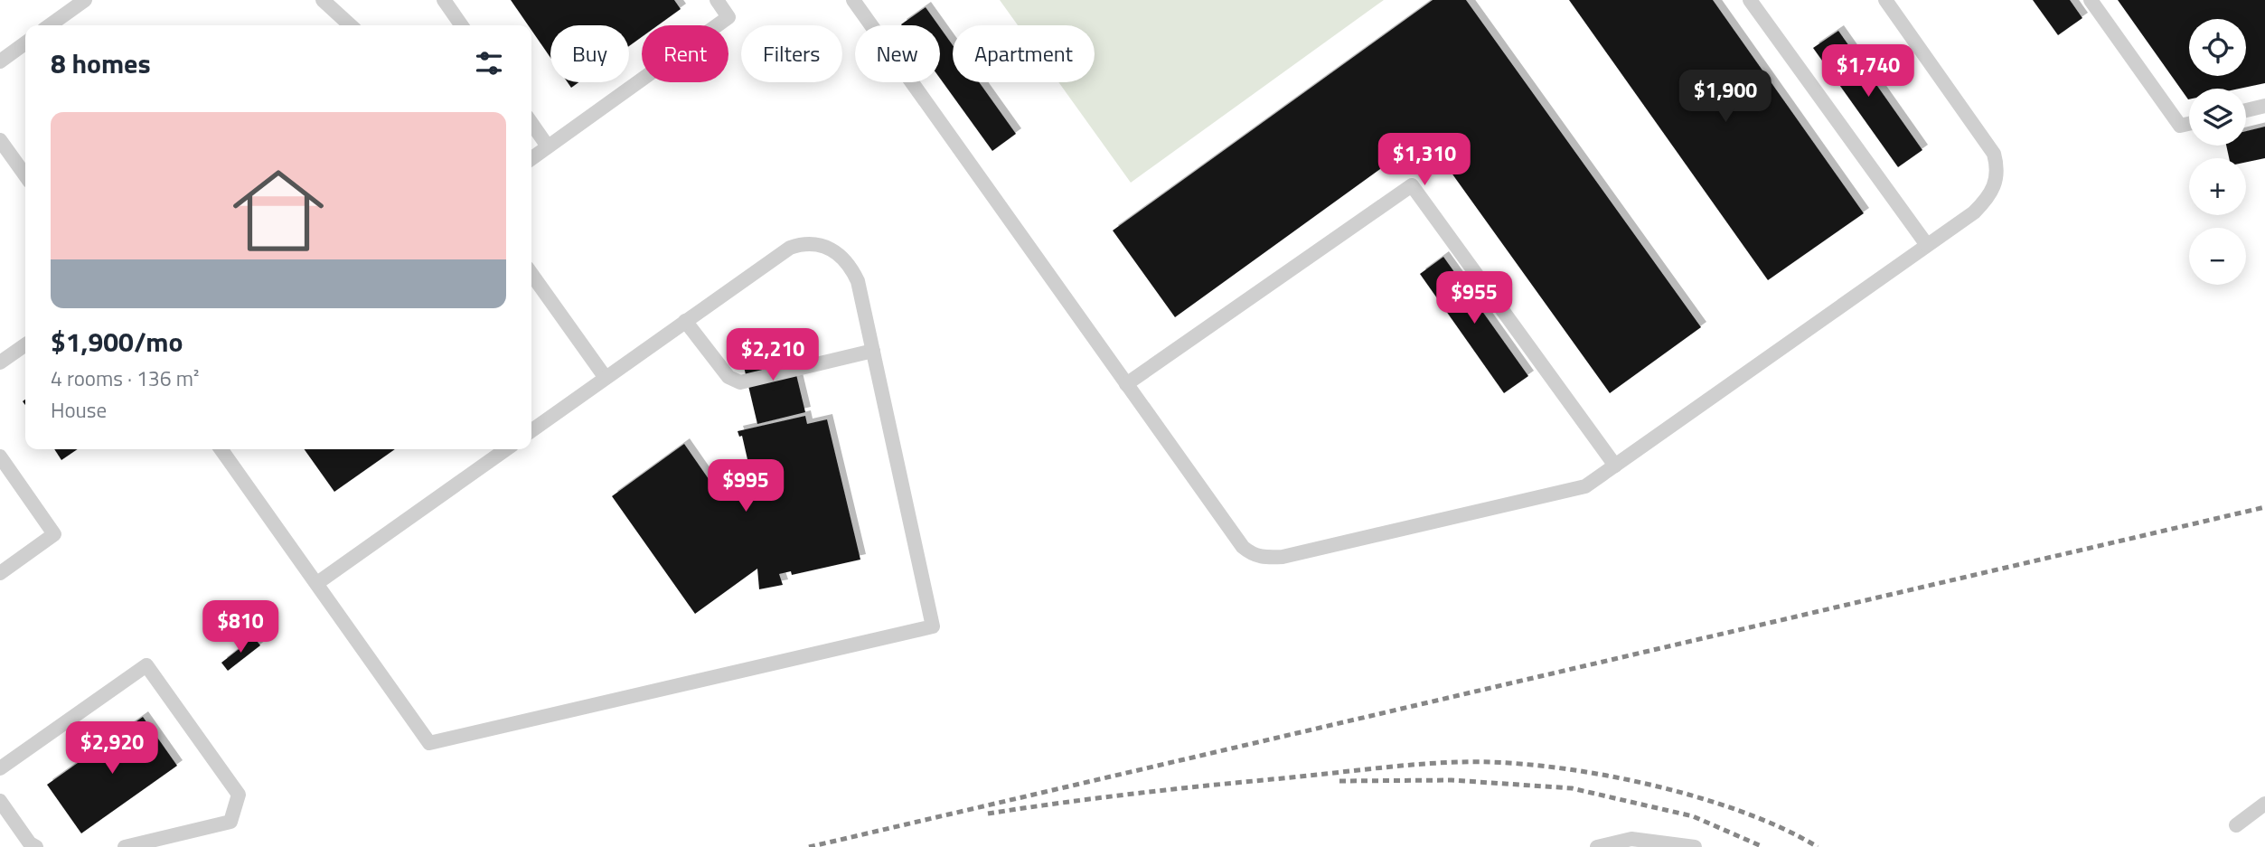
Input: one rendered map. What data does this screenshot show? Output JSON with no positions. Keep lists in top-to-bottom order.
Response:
{
  "page": {
    "map_buttons": ["+", "−"],
    "chip": [
      "Buy",
      "Rent",
      "Filters",
      "New",
      "Apartment"
    ],
    "heading": "8 homes",
    "price": [
      "$1,740",
      "$1,900",
      "$1,310",
      "$955",
      "$2,210",
      "$995",
      "$810",
      "$2,920"
    ],
    "list": [
      {
        "name": "$1,900/mo",
        "note": "4 rooms · 136 m² · House"
      }
    ]
  }
}
